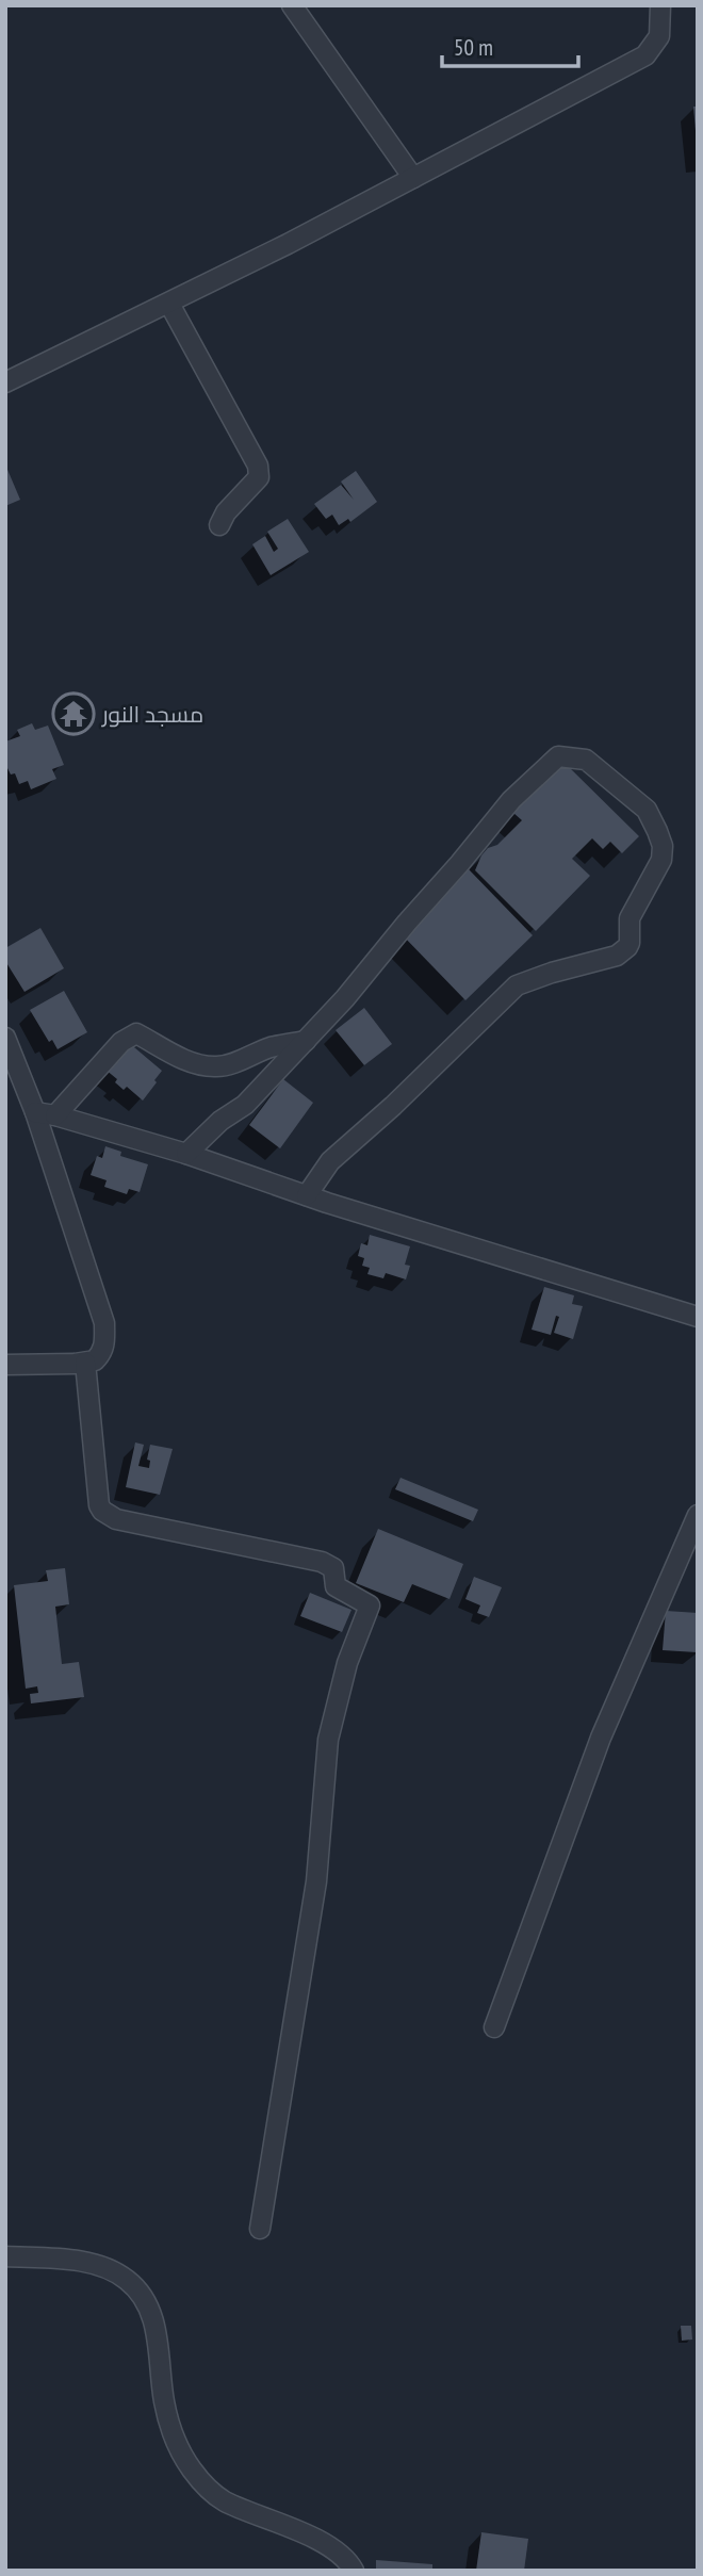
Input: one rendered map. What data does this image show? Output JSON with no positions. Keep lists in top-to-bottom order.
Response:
{
  "places": {
    "temple": ["مسجد النور"]
  },
  "scale_bar": "50 m"
}
